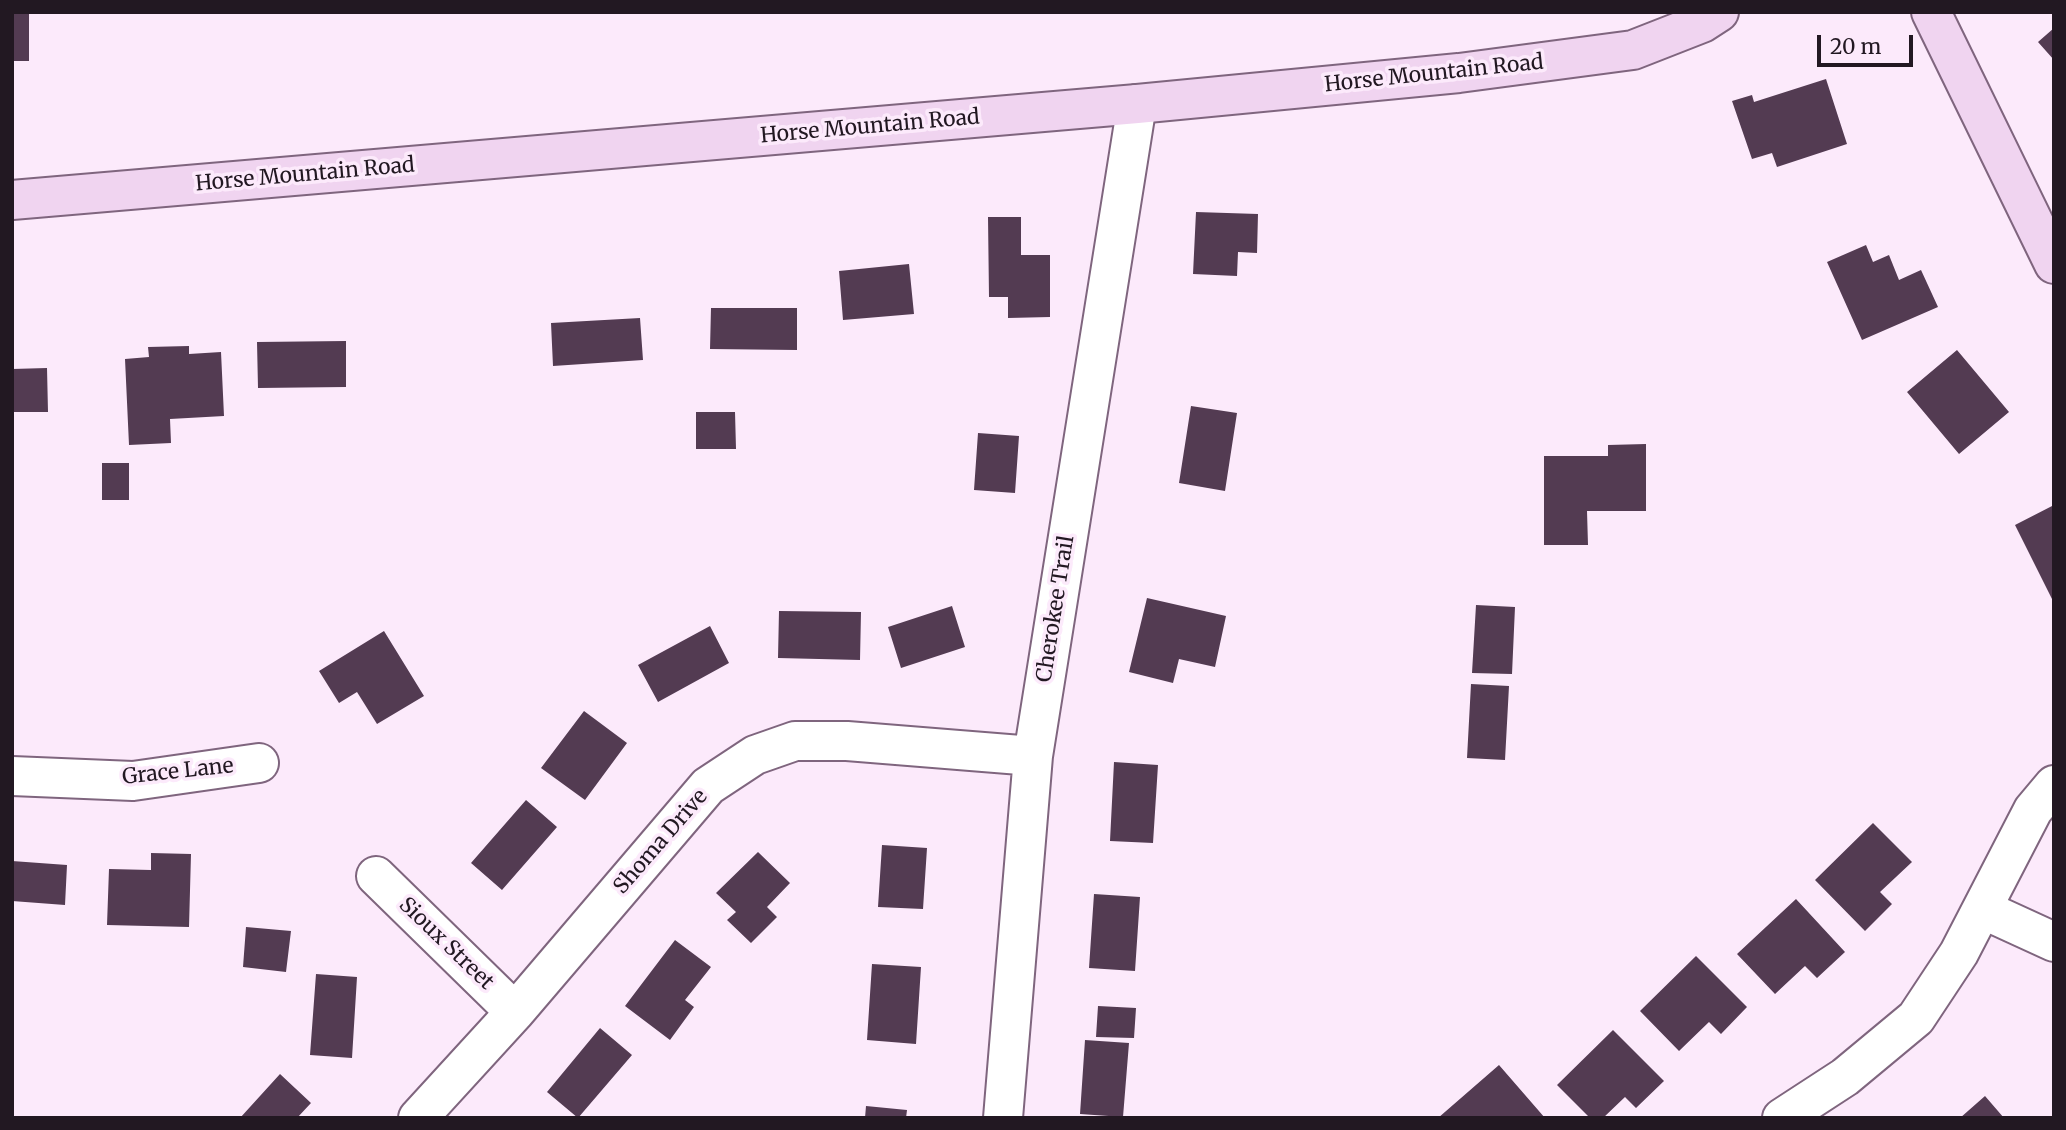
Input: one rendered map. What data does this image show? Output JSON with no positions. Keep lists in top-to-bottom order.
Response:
{
  "streets": {
    "street": [
      "Horse Mountain Road",
      "Cherokee Trail",
      "Grace Lane",
      "Shoma Drive",
      "Sioux Street"
    ]
  },
  "crossings": [
    ["Horse Mountain Road", "Cherokee Trail"],
    ["Cherokee Trail", "Shoma Drive"],
    ["Shoma Drive", "Sioux Street"]
  ],
  "scale_bar": "20 m"
}
